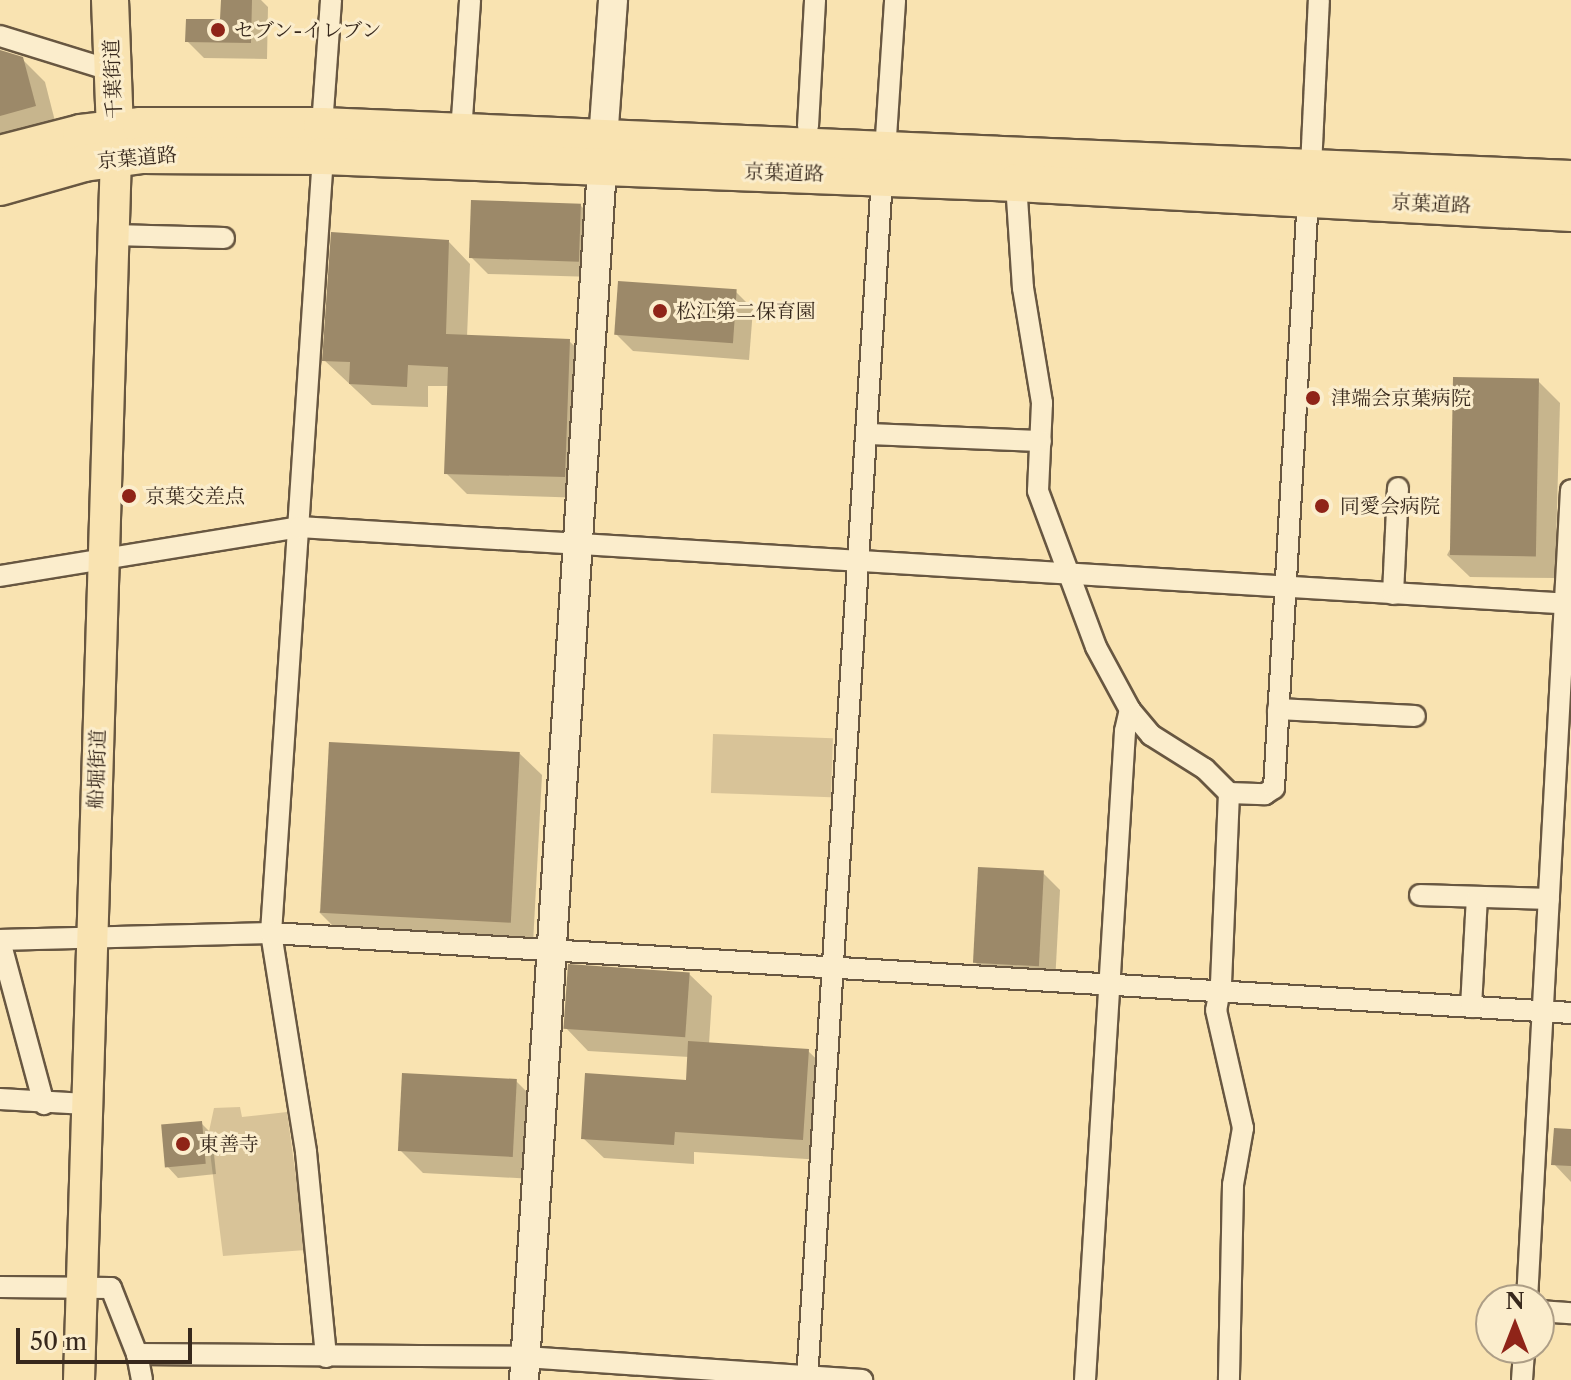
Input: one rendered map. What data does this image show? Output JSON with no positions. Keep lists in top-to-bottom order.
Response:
{
  "streets": {
    "highway": ["千葉街道", "京葉道路"],
    "main road": ["船堀街道"]
  },
  "crossings": [
    ["千葉街道", "京葉道路"],
    ["千葉街道", "船堀街道"],
    ["京葉道路", "船堀街道"]
  ],
  "places": [
    "セブン-イレブン",
    "松江第二保育園",
    "津端会京葉病院",
    "京葉交差点",
    "同愛会病院",
    "東善寺"
  ],
  "scale_bar": "50 m",
  "north": "top"
}
